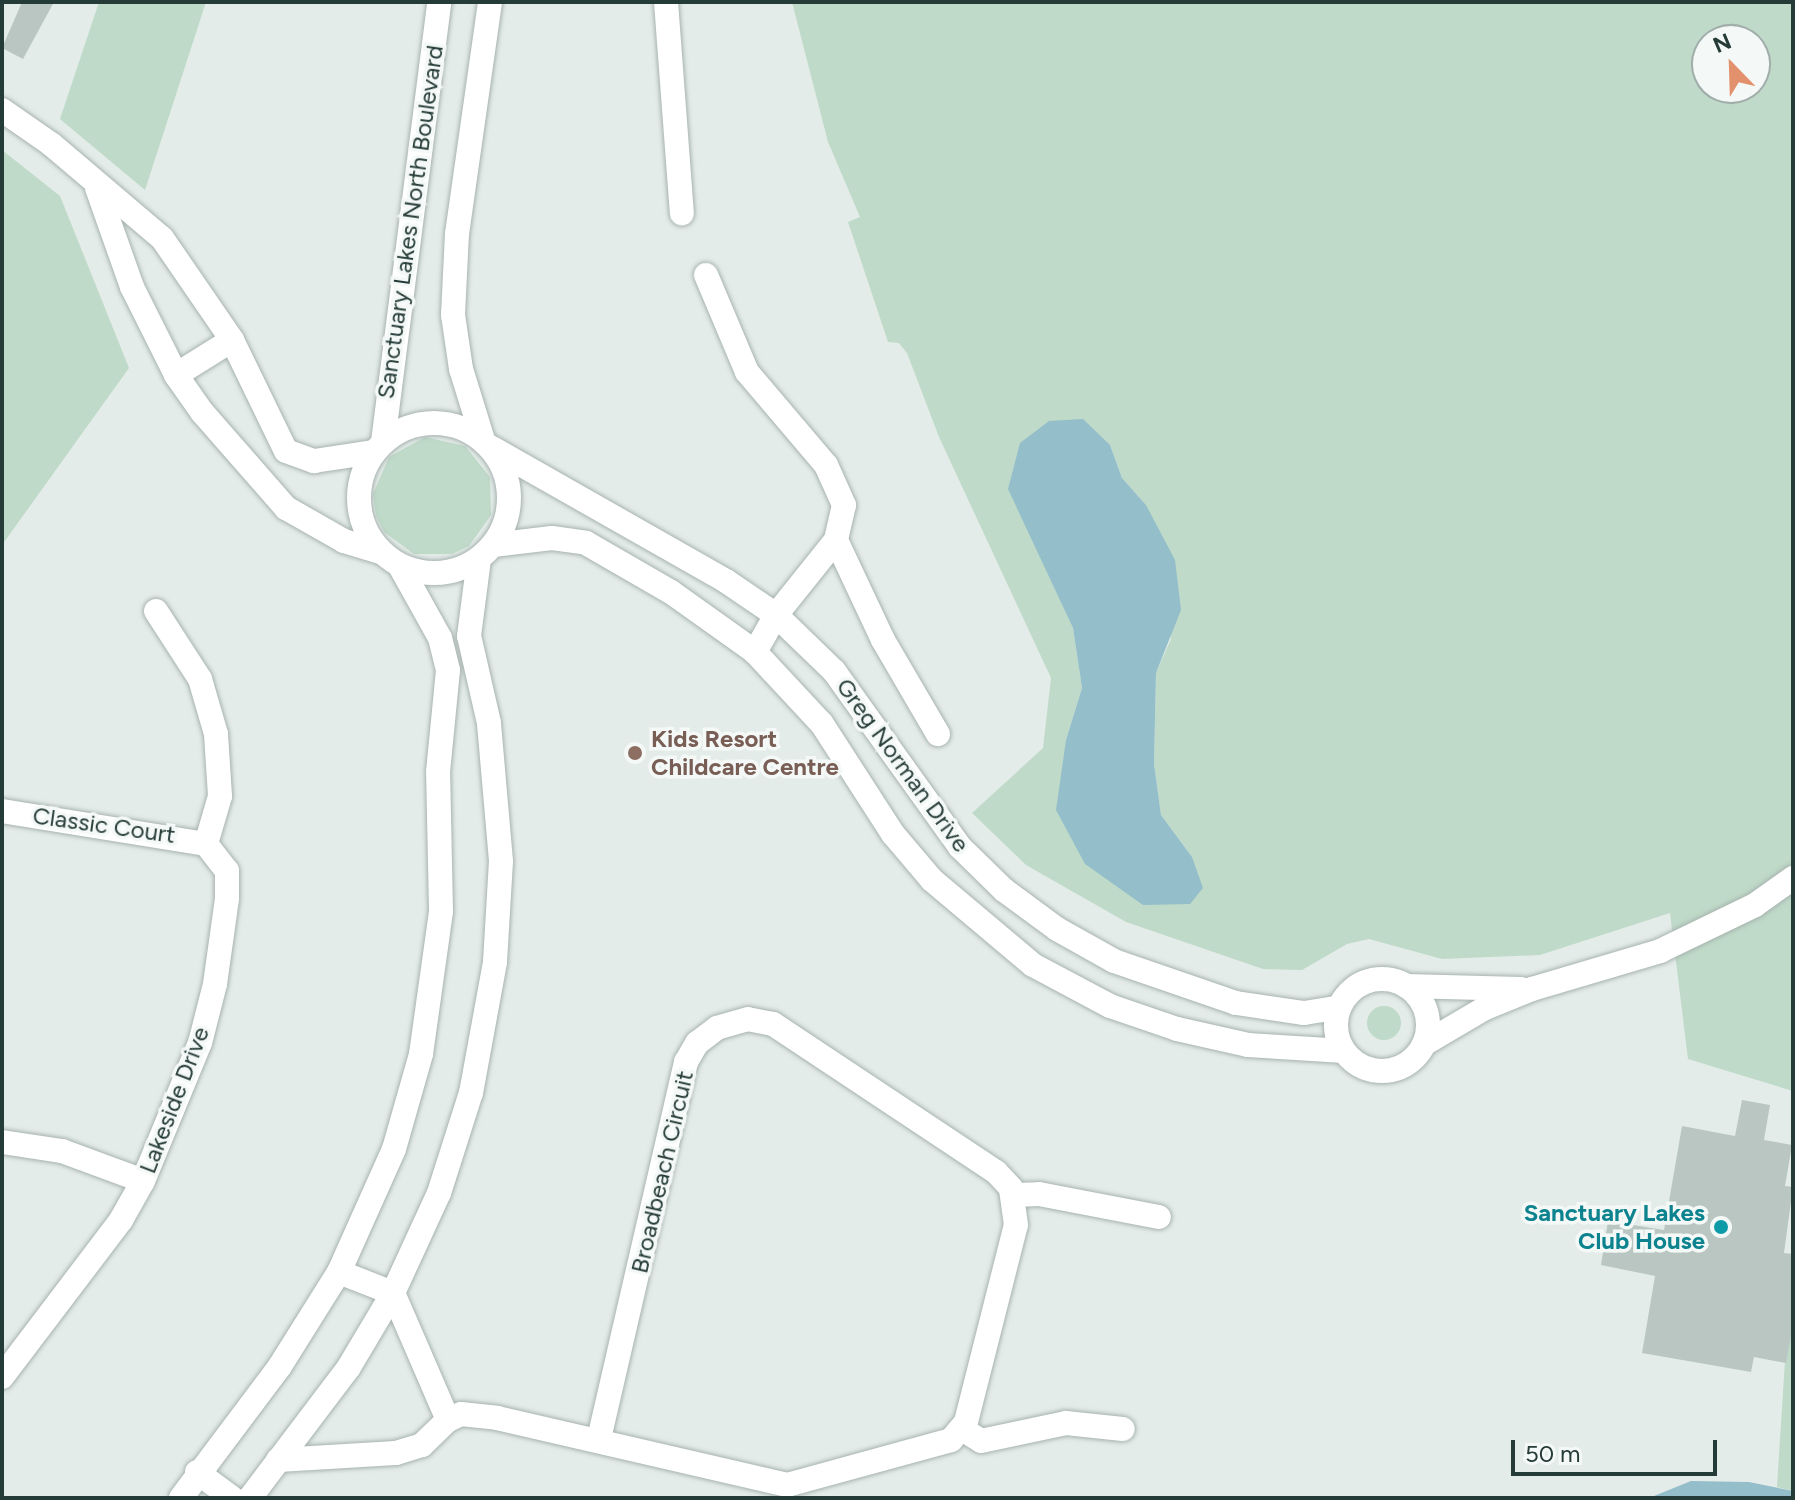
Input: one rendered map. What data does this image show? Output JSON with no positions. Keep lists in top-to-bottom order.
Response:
{
  "streets": {
    "street": [
      "Sanctuary Lakes North Boulevard",
      "Greg Norman Drive",
      "Classic Court",
      "Lakeside Drive",
      "Broadbeach Circuit"
    ]
  },
  "crossings": [
    ["Sanctuary Lakes North Boulevard", "Greg Norman Drive"],
    ["Classic Court", "Lakeside Drive"]
  ],
  "places": ["Kids Resort Childcare Centre", "Sanctuary Lakes Club House"],
  "scale_bar": "50 m",
  "north": "top left"
}
